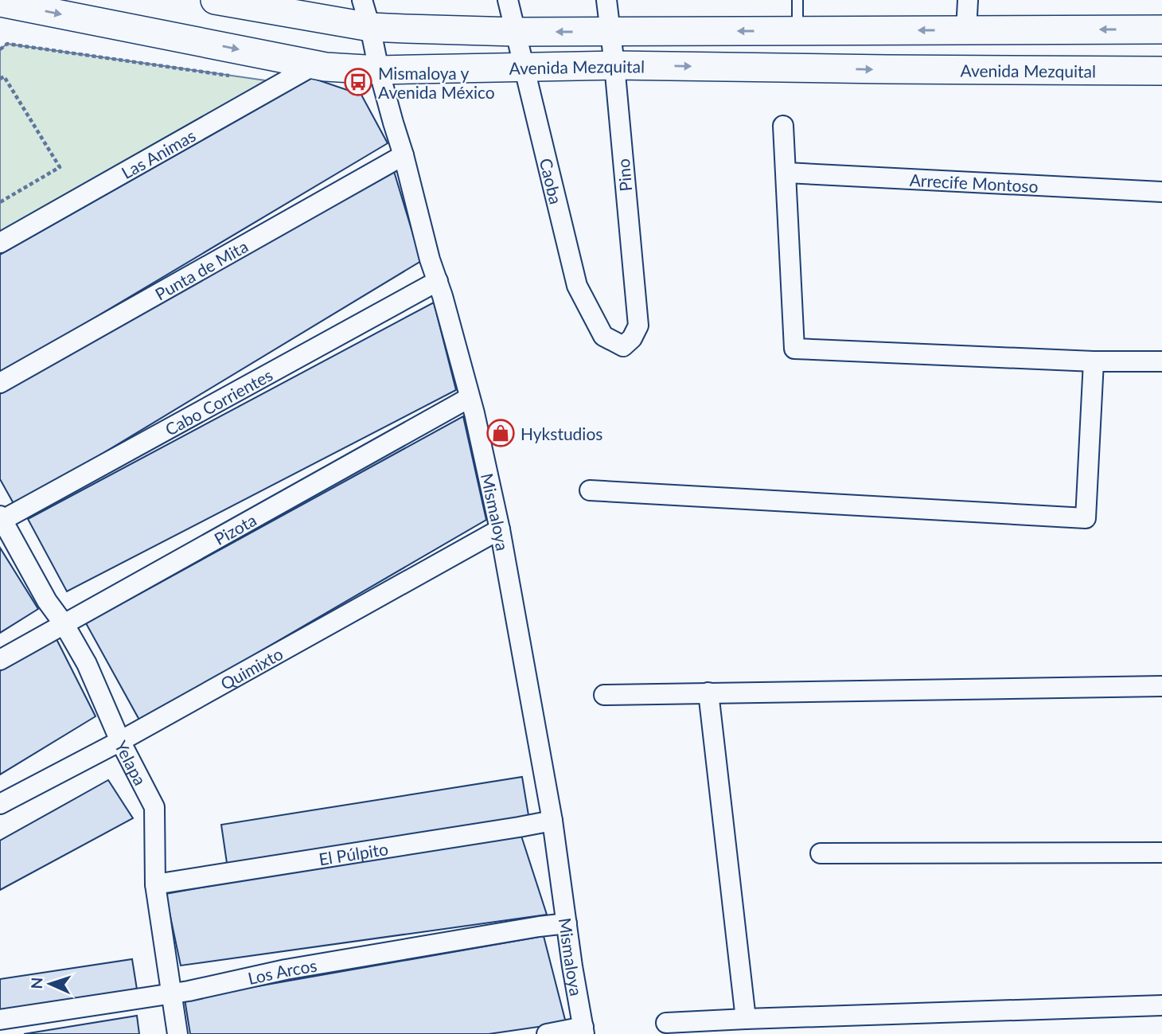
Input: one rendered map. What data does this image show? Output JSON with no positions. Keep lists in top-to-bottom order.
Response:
{
  "streets": {
    "main road": ["Avenida Mezquital"],
    "street": [
      "Las Animas",
      "Pino",
      "Caoba",
      "Arrecife Montoso",
      "Punta de Mita",
      "Cabo Corrientes",
      "Mismaloya",
      "Pizota",
      "Quimixto",
      "Yelapa",
      "El Púlpito",
      "Los Arcos"
    ]
  },
  "crossings": [
    ["Avenida Mezquital", "Las Animas"],
    ["Avenida Mezquital", "Pino"],
    ["Avenida Mezquital", "Caoba"],
    ["Avenida Mezquital", "Mismaloya"],
    ["Pino", "Caoba"],
    ["Punta de Mita", "Mismaloya"],
    ["Cabo Corrientes", "Mismaloya"],
    ["Cabo Corrientes", "Yelapa"],
    ["Mismaloya", "Pizota"],
    ["Mismaloya", "Quimixto"],
    ["Mismaloya", "El Púlpito"],
    ["Mismaloya", "Los Arcos"],
    ["Pizota", "Yelapa"],
    ["Quimixto", "Yelapa"],
    ["Yelapa", "El Púlpito"],
    ["Yelapa", "Los Arcos"]
  ],
  "places": {
    "bus stop": ["Mismaloya y Avenida México"],
    "shop": ["Hykstudios"]
  },
  "north": "left"
}
